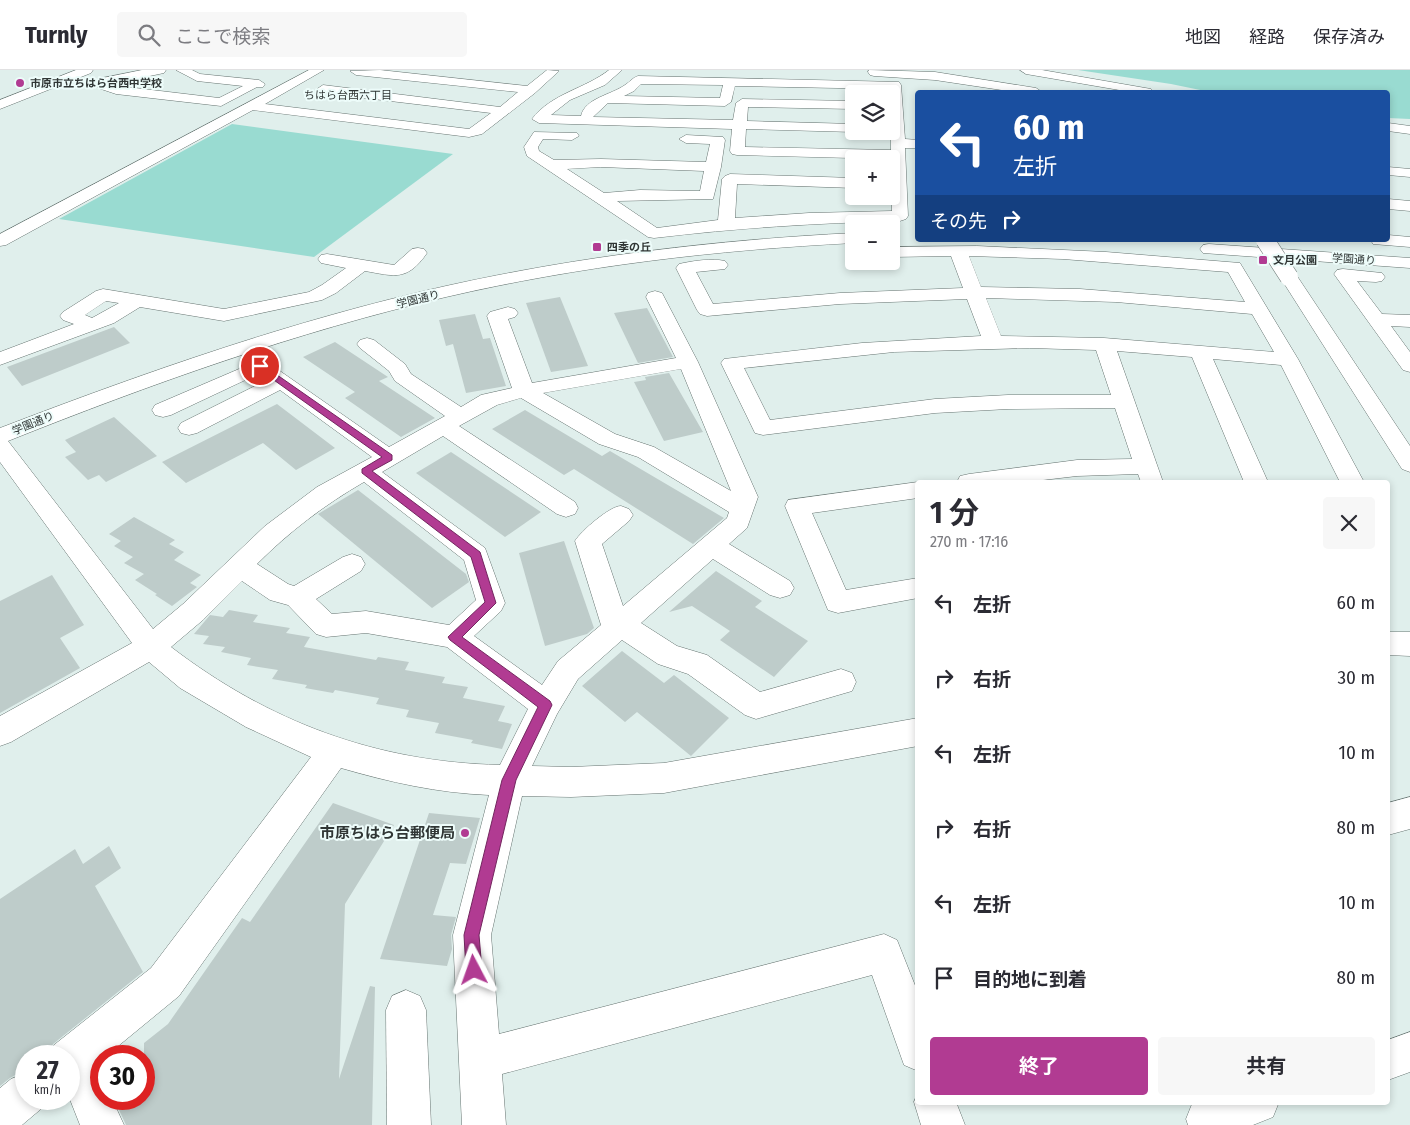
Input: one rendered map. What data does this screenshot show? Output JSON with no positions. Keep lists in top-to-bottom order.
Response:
{
  "streets": {
    "street": ["学園通り"]
  },
  "districts": ["ちはら台西六丁目"],
  "places": {
    "other": ["市原市立ちはら台西中学校", "市原ちはら台郵便局"],
    "transit": ["四季の丘", "文月公園"]
  },
  "page": {
    "header": "Turnly",
    "search": "ここで検索",
    "nav": ["地図", "経路", "保存済み"],
    "map_buttons": ["+", "−"],
    "turn": ["60 m", "左折"],
    "then": "その先",
    "heading": ["1 分", "270 m · 17:16"],
    "list": [
      {
        "name": "左折",
        "value": "60 m"
      },
      {
        "name": "右折",
        "value": "30 m"
      },
      {
        "name": "左折",
        "value": "10 m"
      },
      {
        "name": "右折",
        "value": "80 m"
      },
      {
        "name": "左折",
        "value": "10 m"
      },
      {
        "name": "目的地に到着",
        "value": "80 m"
      }
    ],
    "buttons": ["終了", "共有"],
    "speed": "27 km/h",
    "limit": "30"
  }
}
